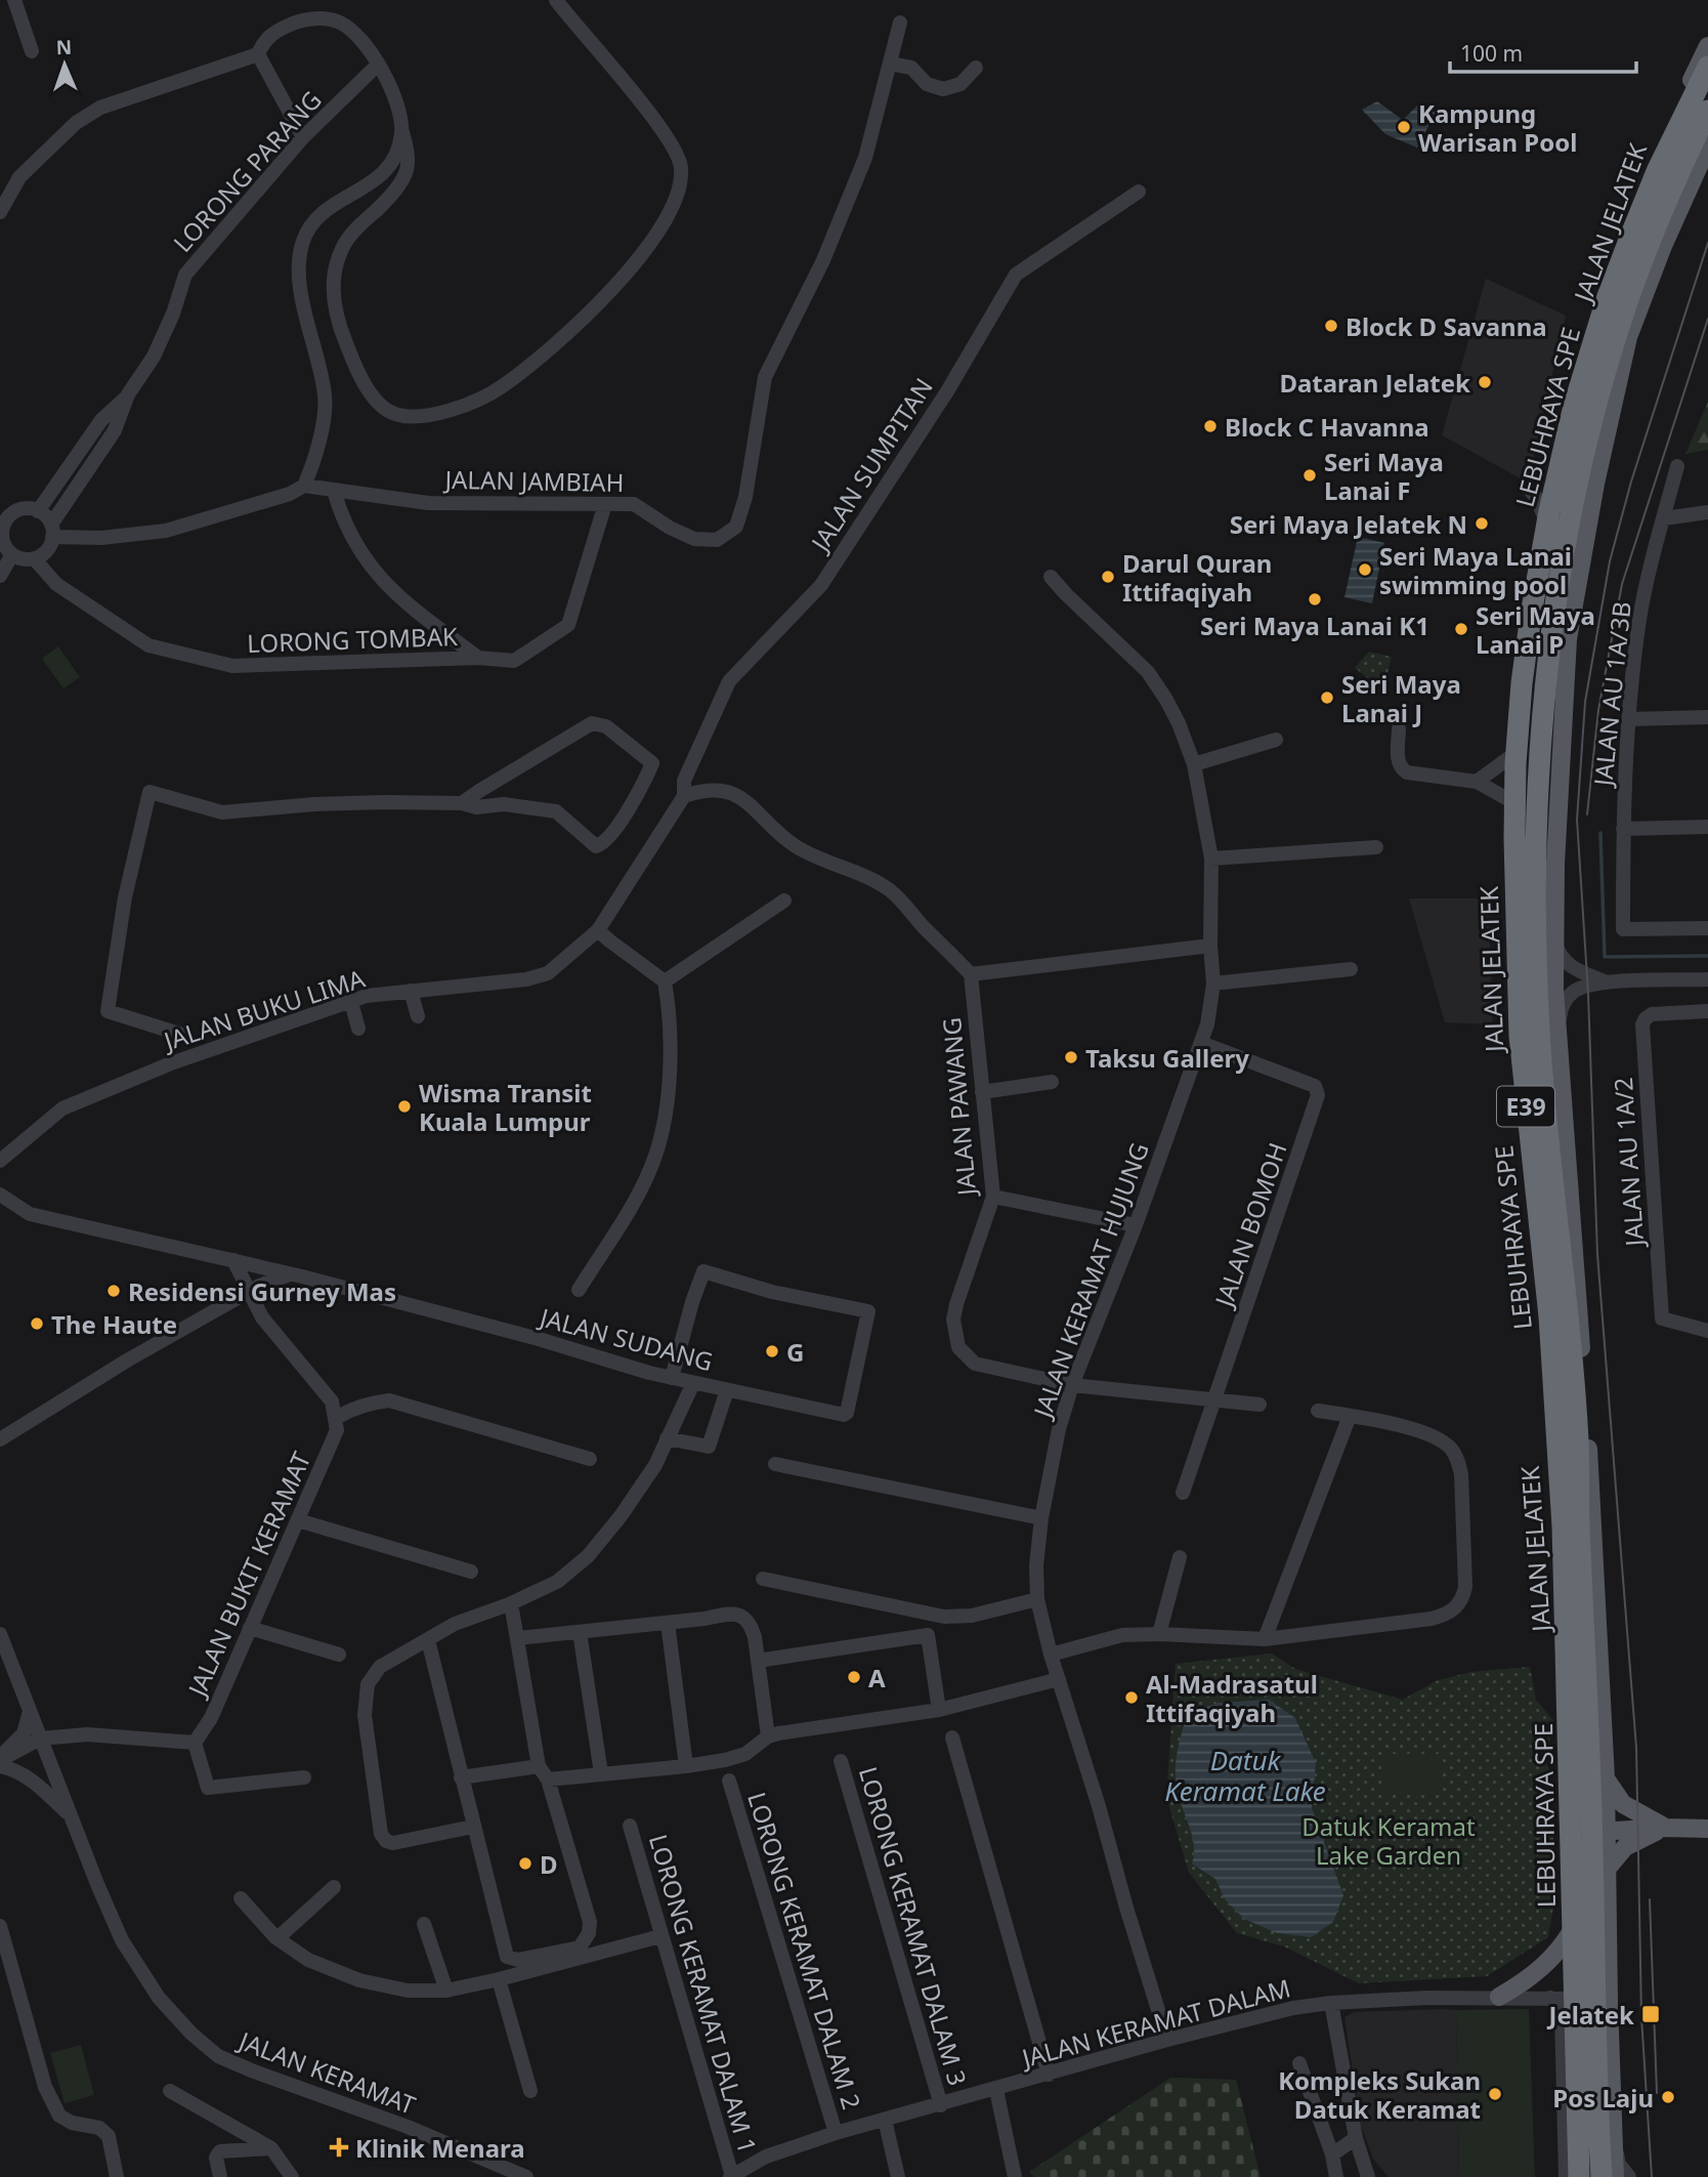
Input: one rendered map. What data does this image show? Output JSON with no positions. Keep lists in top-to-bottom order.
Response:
{
  "streets": {
    "highway": ["LEBUHRAYA SPE", "E39"],
    "main road": ["JALAN JELATEK"],
    "street": [
      "LORONG PARANG",
      "JALAN SUMPITAN",
      "JALAN JAMBIAH",
      "LORONG TOMBAK",
      "JALAN AU 1A/3B",
      "JALAN BUKU LIMA",
      "JALAN PAWANG",
      "JALAN AU 1A/2",
      "JALAN BOMOH",
      "JALAN KERAMAT HUJUNG",
      "JALAN SUDANG",
      "JALAN BUKIT KERAMAT",
      "LORONG KERAMAT DALAM 3",
      "LORONG KERAMAT DALAM 2",
      "LORONG KERAMAT DALAM 1",
      "JALAN KERAMAT DALAM",
      "JALAN KERAMAT"
    ]
  },
  "crossings": [
    ["LORONG PARANG", "LORONG TOMBAK"],
    ["JALAN JELATEK", "LEBUHRAYA SPE"],
    ["JALAN JELATEK", "JALAN KERAMAT DALAM"],
    ["JALAN SUMPITAN", "JALAN BUKU LIMA"],
    ["JALAN JAMBIAH", "LORONG TOMBAK"],
    ["JALAN PAWANG", "JALAN BOMOH"],
    ["JALAN PAWANG", "JALAN KERAMAT HUJUNG"],
    ["JALAN BOMOH", "JALAN KERAMAT HUJUNG"],
    ["JALAN KERAMAT HUJUNG", "JALAN KERAMAT DALAM"],
    ["LORONG KERAMAT DALAM 3", "JALAN KERAMAT DALAM"],
    ["LORONG KERAMAT DALAM 2", "JALAN KERAMAT DALAM"],
    ["LORONG KERAMAT DALAM 1", "JALAN KERAMAT DALAM"]
  ],
  "water": ["Datuk Keramat Lake"],
  "parks": ["Datuk Keramat Lake Garden"],
  "places": {
    "other": [
      "Kampung Warisan Pool",
      "Block D Savanna",
      "Dataran Jelatek",
      "Block C Havanna",
      "Seri Maya Lanai F",
      "Seri Maya Jelatek N",
      "Seri Maya Lanai swimming pool",
      "Darul Quran Ittifaqiyah",
      "Seri Maya Lanai K1",
      "Seri Maya Lanai P",
      "Seri Maya Lanai J",
      "Taksu Gallery",
      "Wisma Transit Kuala Lumpur",
      "Residensi Gurney Mas",
      "The Haute",
      "G",
      "A",
      "Al-Madrasatul Ittifaqiyah",
      "D",
      "Kompleks Sukan Datuk Keramat",
      "Pos Laju"
    ],
    "transit": ["Jelatek"],
    "health": ["Klinik Menara"]
  },
  "scale_bar": "100 m",
  "north": "top"
}
